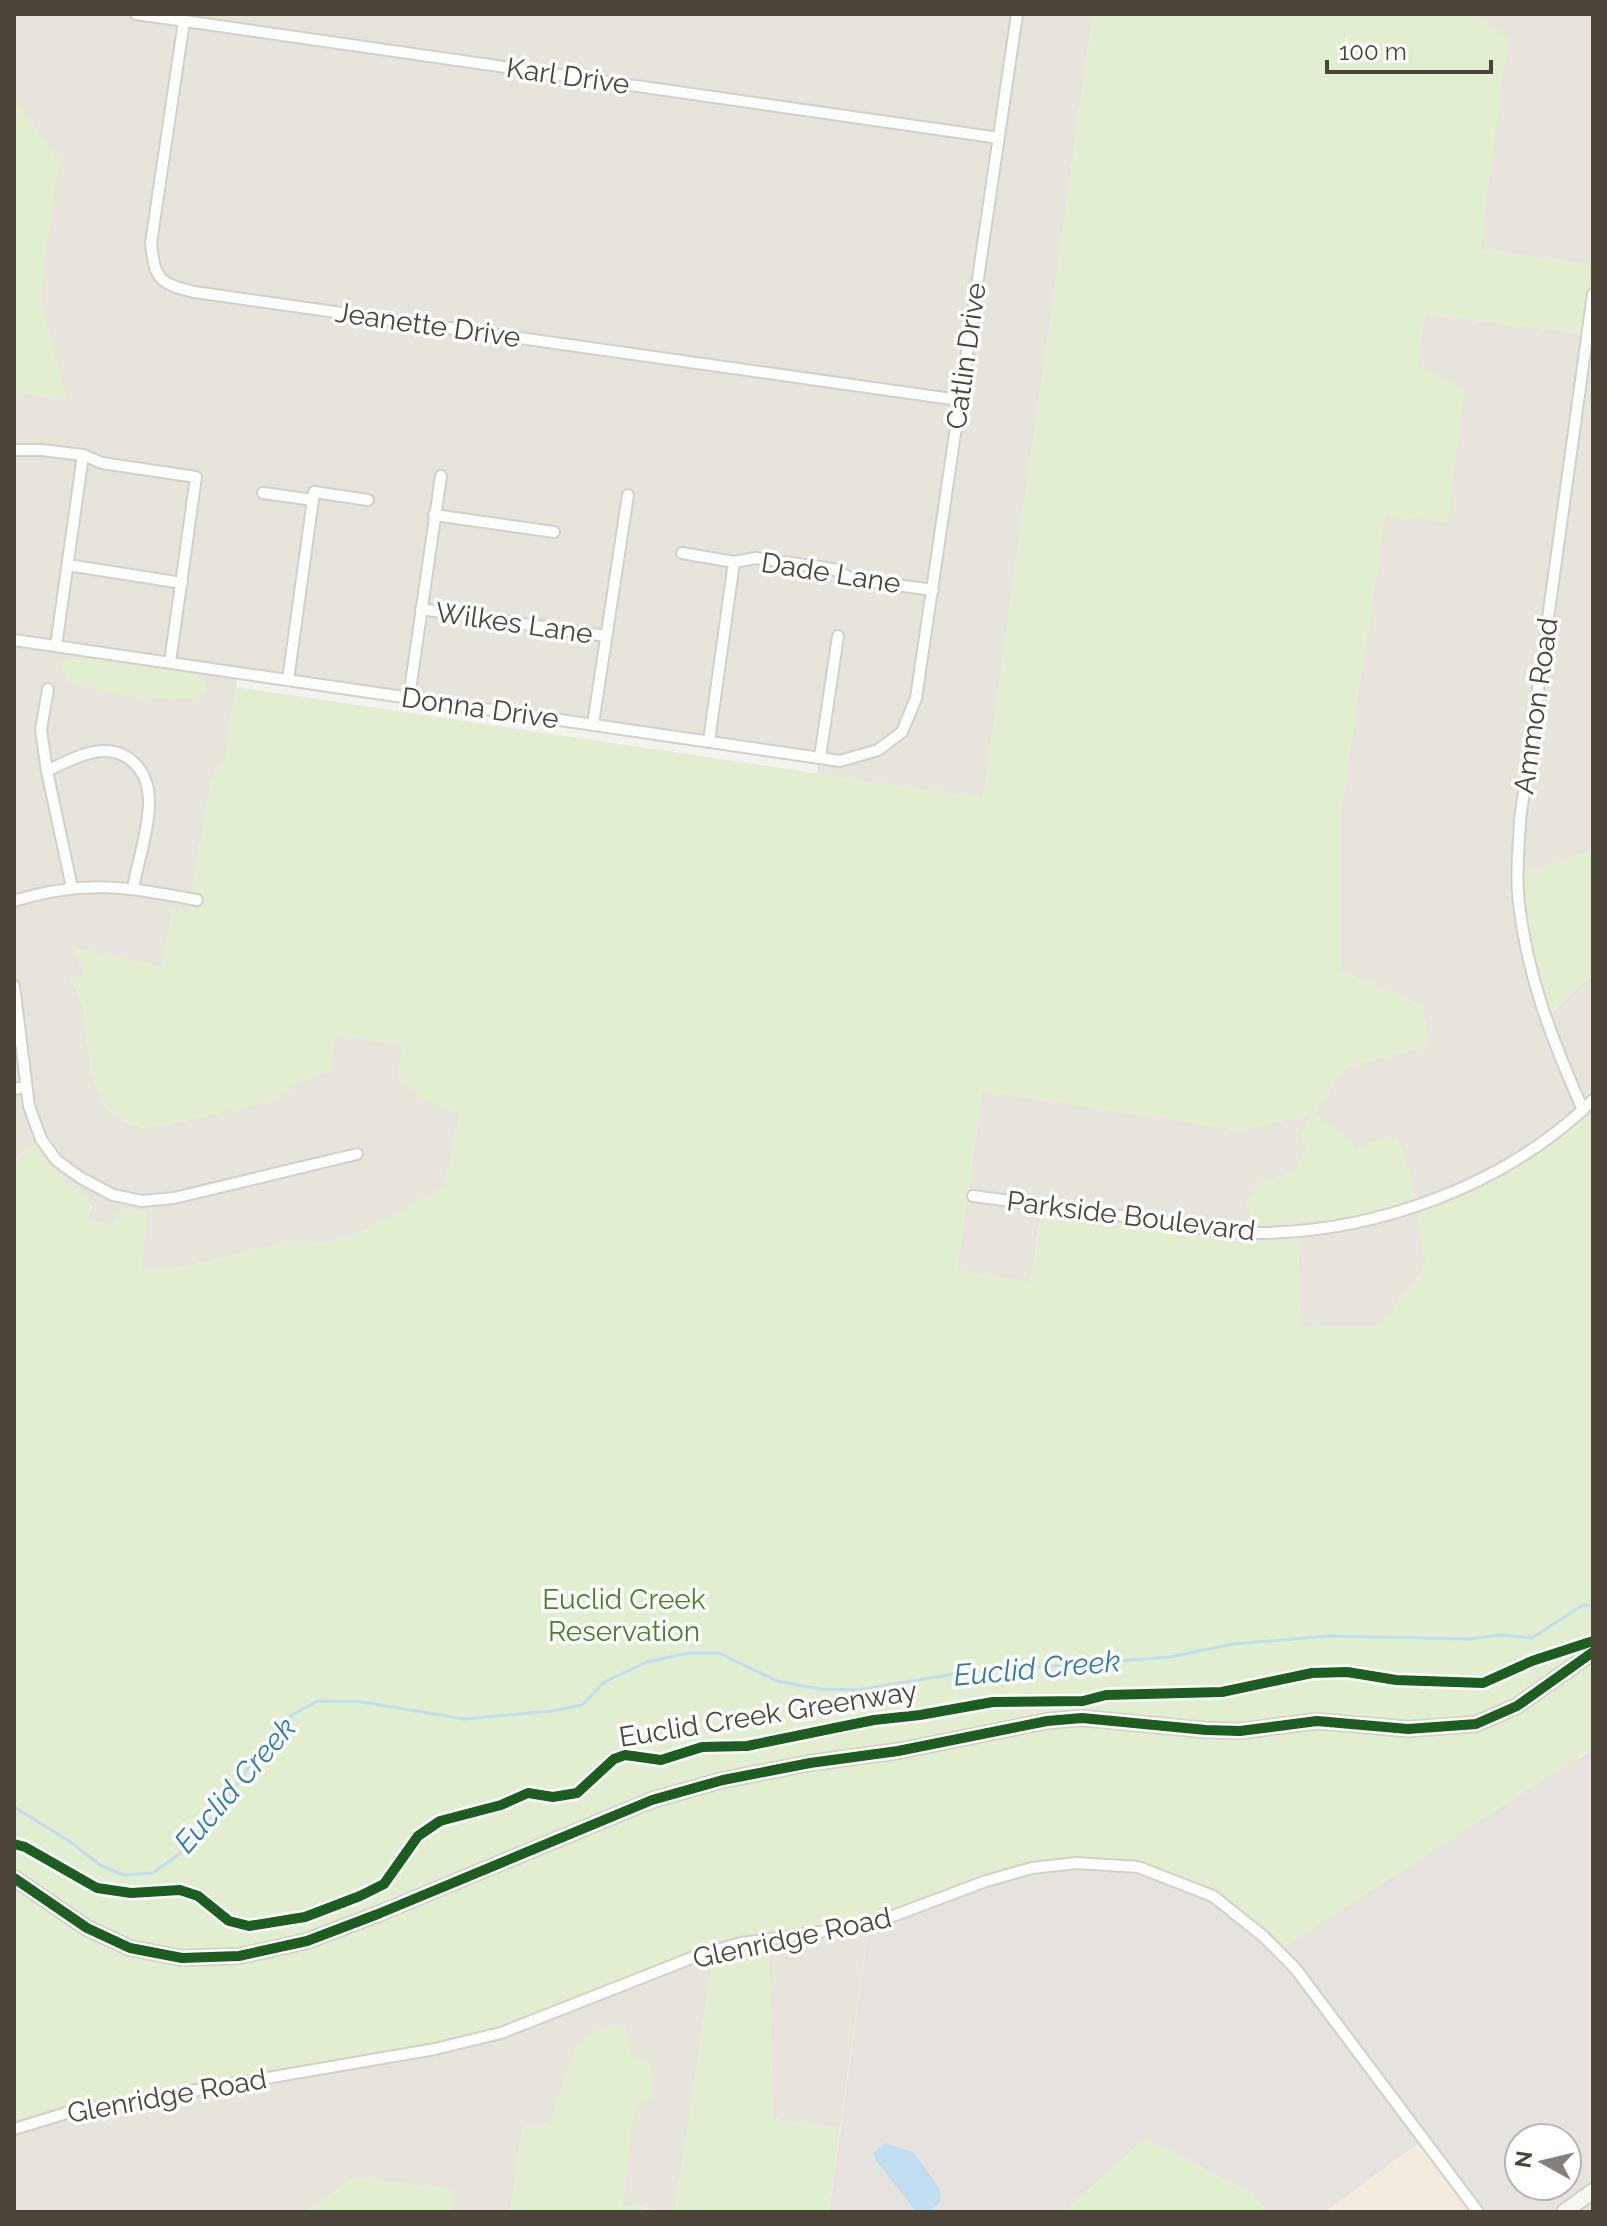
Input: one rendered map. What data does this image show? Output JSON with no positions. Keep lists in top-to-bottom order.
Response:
{
  "streets": {
    "street": [
      "Karl Drive",
      "Jeanette Drive",
      "Catlin Drive",
      "Dade Lane",
      "Wilkes Lane",
      "Ammon Road",
      "Donna Drive",
      "Parkside Boulevard",
      "Glenridge Road"
    ],
    "cycle path": ["Euclid Creek Greenway"]
  },
  "crossings": [
    ["Karl Drive", "Jeanette Drive"],
    ["Karl Drive", "Catlin Drive"],
    ["Jeanette Drive", "Catlin Drive"],
    ["Catlin Drive", "Dade Lane"],
    ["Catlin Drive", "Donna Drive"],
    ["Ammon Road", "Parkside Boulevard"]
  ],
  "water": ["Euclid Creek"],
  "parks": ["Euclid Creek Reservation"],
  "scale_bar": "100 m",
  "north": "left"
}
